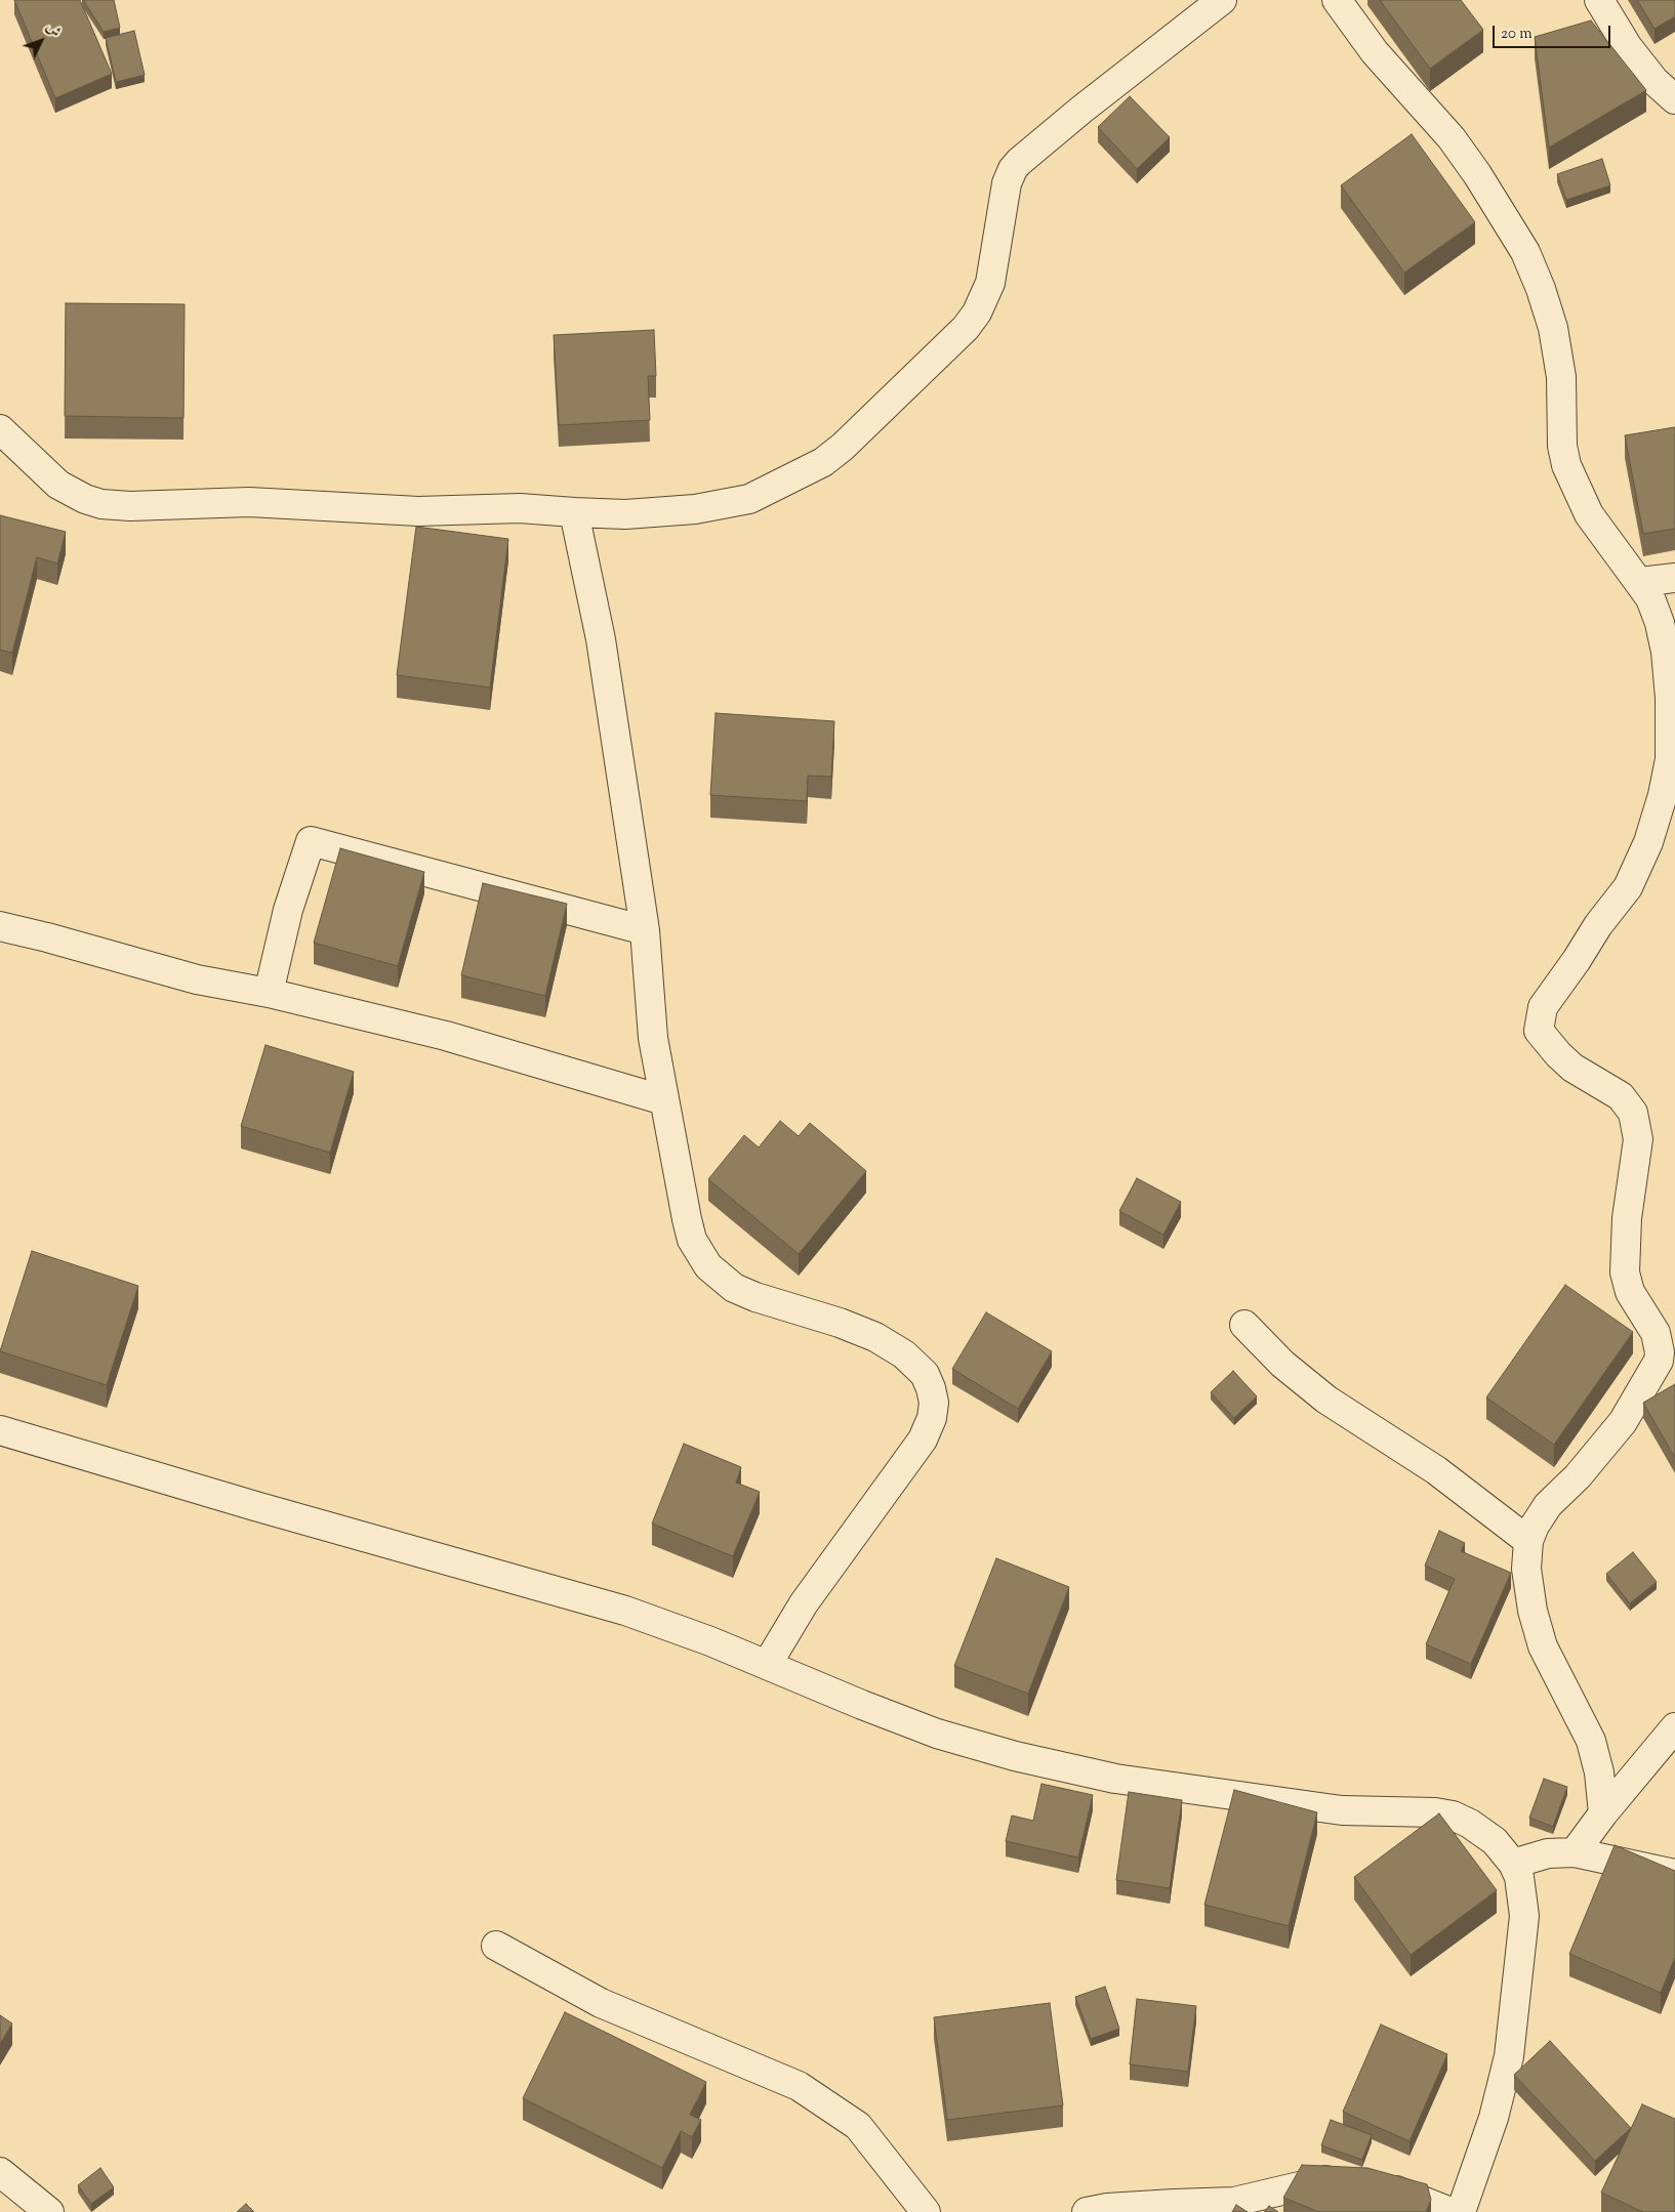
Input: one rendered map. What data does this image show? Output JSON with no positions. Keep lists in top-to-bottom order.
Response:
{
  "scale_bar": "20 m",
  "north": "top right"
}
